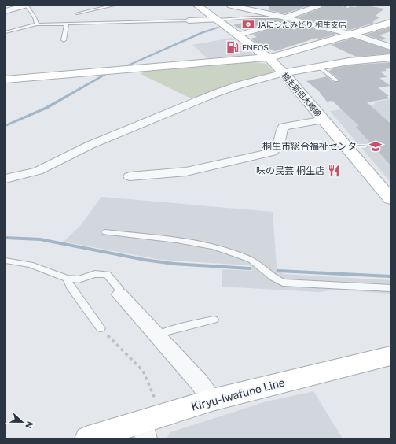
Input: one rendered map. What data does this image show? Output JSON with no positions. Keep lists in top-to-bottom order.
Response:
{
  "streets": {
    "main road": ["桐生新田木崎線", "Kiryu-Iwafune Line"]
  },
  "places": {
    "bank": ["JAにったみどり 桐生支店"],
    "fuel station": ["ENEOS"],
    "school or university": ["桐生市総合福祉センター"],
    "restaurant": ["味の民芸 桐生店"]
  },
  "north": "right"
}
